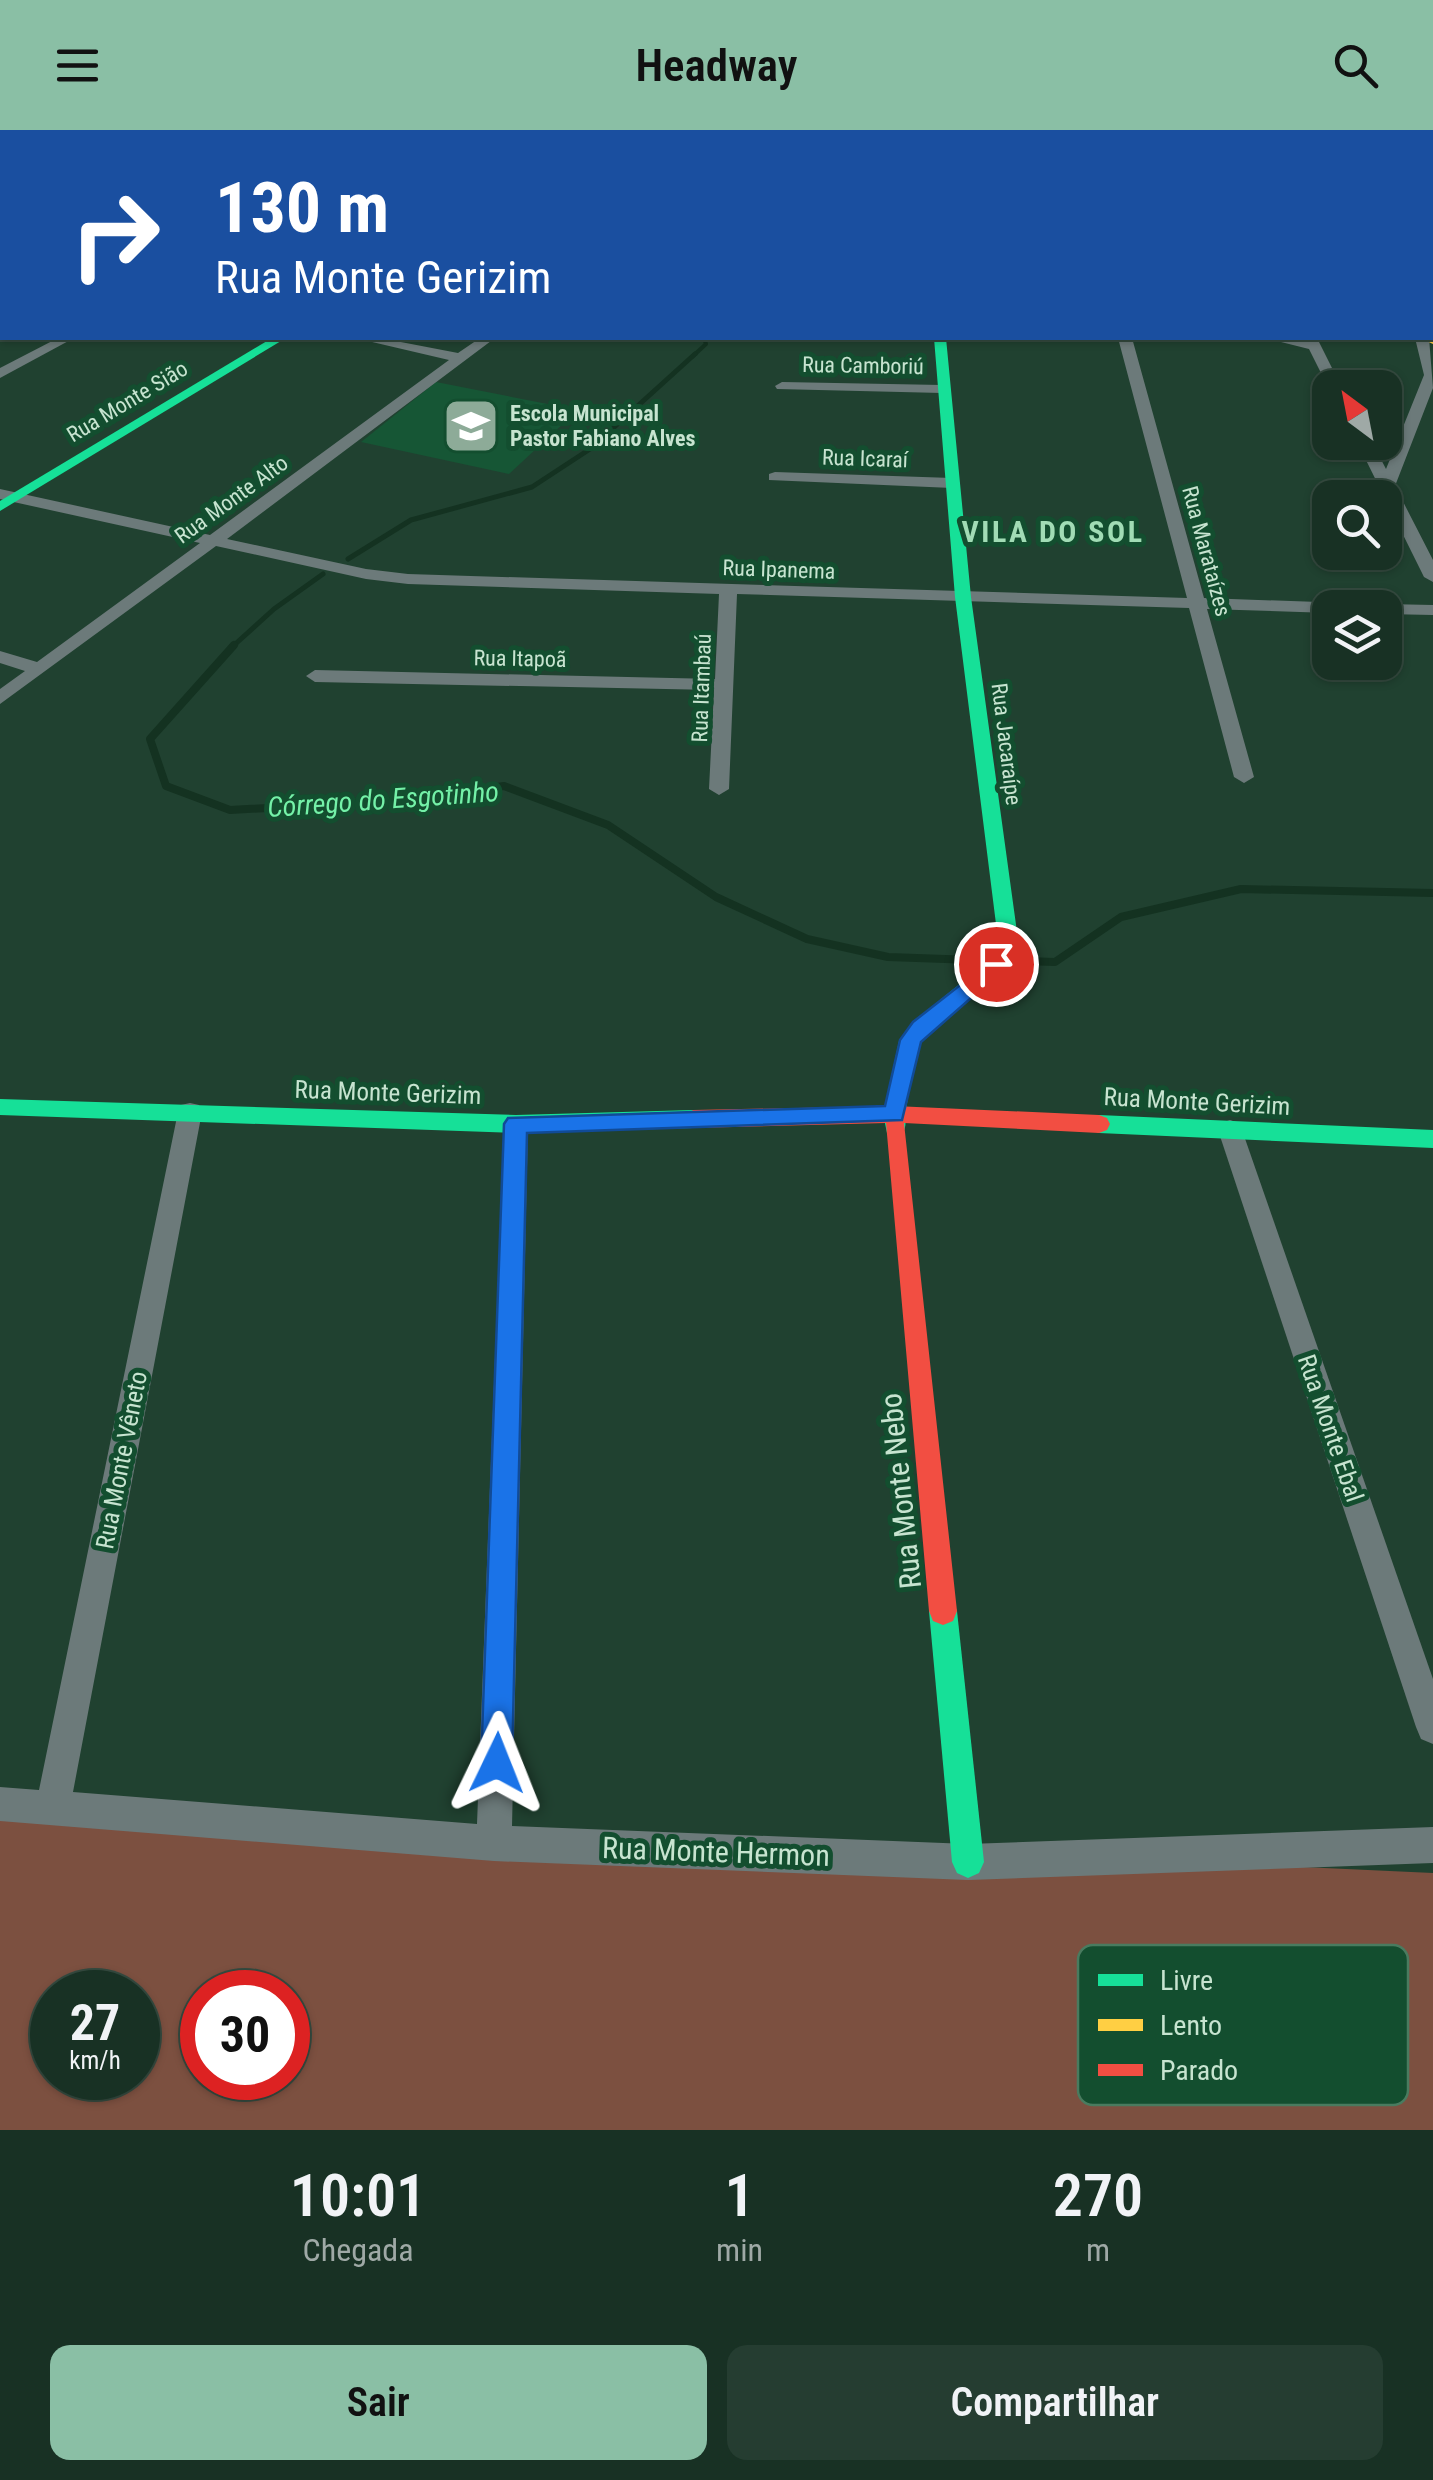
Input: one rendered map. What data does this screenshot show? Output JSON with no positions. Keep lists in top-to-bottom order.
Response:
{
  "streets": {
    "street": [
      "Rua Camboriú",
      "Rua Monte Sião",
      "Rua Icaraí",
      "Rua Monte Alto",
      "Rua Marataízes",
      "Rua Ipanema",
      "Rua Itapoã",
      "Rua Itambaú",
      "Rua Jacaraípe",
      "Rua Monte Gerizim",
      "Rua Monte Ebal",
      "Rua Monte Vêneto",
      "Rua Monte Nebo",
      "Rua Monte Hermon"
    ]
  },
  "crossings": [
    ["Rua Camboriú", "Rua Jacaraípe"],
    ["Rua Monte Sião", "Rua Ipanema"],
    ["Rua Icaraí", "Rua Jacaraípe"],
    ["Rua Monte Alto", "Rua Ipanema"],
    ["Rua Marataízes", "Rua Ipanema"],
    ["Rua Ipanema", "Rua Itambaú"],
    ["Rua Ipanema", "Rua Jacaraípe"],
    ["Rua Itapoã", "Rua Itambaú"],
    ["Rua Jacaraípe", "Rua Monte Gerizim"],
    ["Rua Jacaraípe", "Rua Monte Nebo"],
    ["Rua Monte Gerizim", "Rua Monte Ebal"],
    ["Rua Monte Gerizim", "Rua Monte Vêneto"],
    ["Rua Monte Gerizim", "Rua Monte Nebo"],
    ["Rua Monte Vêneto", "Rua Monte Hermon"],
    ["Rua Monte Nebo", "Rua Monte Hermon"]
  ],
  "districts": ["VILA DO SOL"],
  "water": ["Córrego do Esgotinho"],
  "places": {
    "school or university": ["Escola Municipal Pastor Fabiano Alves"]
  },
  "legend": ["Livre", "Lento", "Parado"],
  "north": "top left",
  "page": {
    "header": "Headway",
    "turn": ["130 m", "Rua Monte Gerizim"],
    "speed": "27 km/h",
    "limit": "30",
    "eta": [
      "10:01",
      "Chegada",
      "1",
      "min",
      "270",
      "m"
    ],
    "buttons": ["Sair", "Compartilhar"]
  }
}
